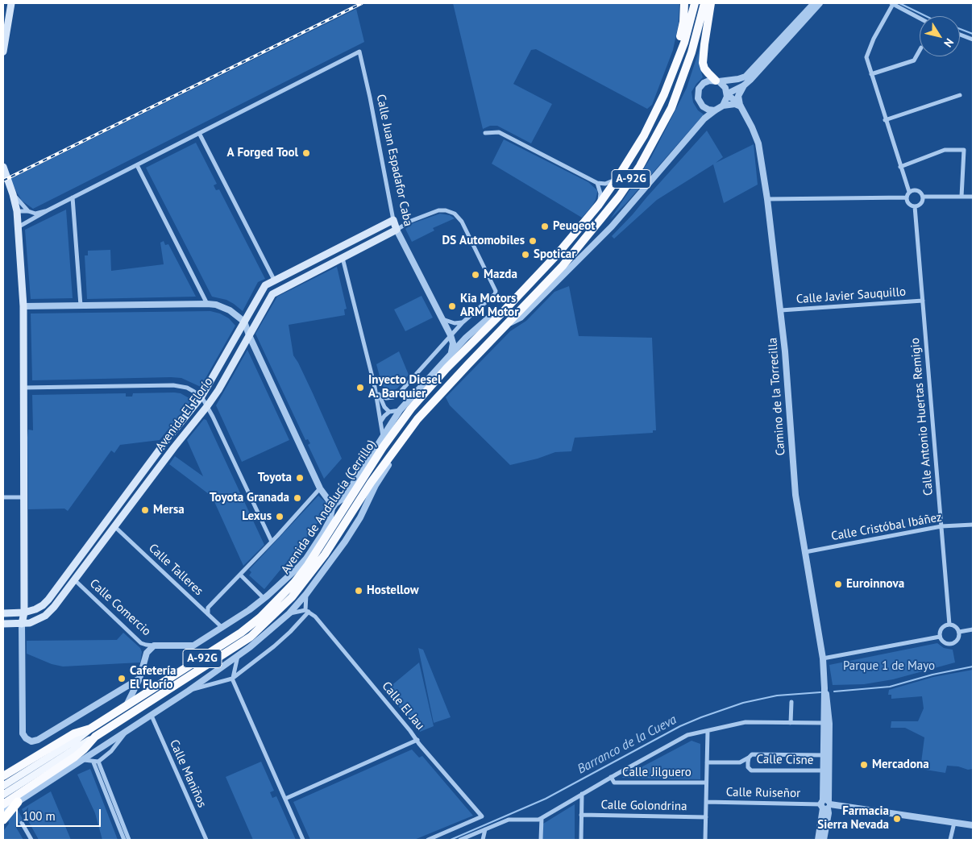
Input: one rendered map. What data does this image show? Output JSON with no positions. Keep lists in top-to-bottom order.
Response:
{
  "streets": {
    "highway": ["A-92G", "Avenida de Andalucía (Cerrillo)"],
    "main road": ["Calle Juan Espadafor Caba", "Avenida El Florío"],
    "street": [
      "Calle Javier Sauquillo",
      "Camino de la Torrecilla",
      "Calle Antonio Huertas Remigio",
      "Calle Cristóbal Ibáñez",
      "Calle Talleres",
      "Calle Comercio",
      "Calle El Jau",
      "Calle Cisne",
      "Calle Jilguero",
      "Calle Maniños",
      "Calle Ruiseñor",
      "Calle Golondrina"
    ]
  },
  "crossings": [
    ["Calle Juan Espadafor Caba", "Avenida El Florío"],
    ["A-92G", "Avenida de Andalucía (Cerrillo)"],
    ["Calle Javier Sauquillo", "Camino de la Torrecilla"],
    ["Calle Javier Sauquillo", "Calle Antonio Huertas Remigio"],
    ["Camino de la Torrecilla", "Calle Cristóbal Ibáñez"],
    ["Camino de la Torrecilla", "Calle Cisne"],
    ["Camino de la Torrecilla", "Calle Ruiseñor"],
    ["Avenida El Florío", "Calle Talleres"],
    ["Avenida El Florío", "Calle Comercio"],
    ["Calle Antonio Huertas Remigio", "Calle Cristóbal Ibáñez"],
    ["Avenida de Andalucía (Cerrillo)", "Calle Talleres"],
    ["Avenida de Andalucía (Cerrillo)", "Calle Comercio"]
  ],
  "water": ["Barranco de la Cueva"],
  "parks": ["Parque 1 de Mayo"],
  "places": [
    "A Forged Tool",
    "Peugeot",
    "DS Automobiles",
    "Spoticar",
    "Mazda",
    "Kia Motors ARM Motor",
    "Inyecto Diesel A. Barquier",
    "Toyota",
    "Toyota Granada",
    "Mersa",
    "Lexus",
    "Euroinnova",
    "Hostellow",
    "Cafetería El Florío",
    "Mercadona",
    "Farmacia Sierra Nevada"
  ],
  "scale_bar": "100 m",
  "north": "bottom right"
}
